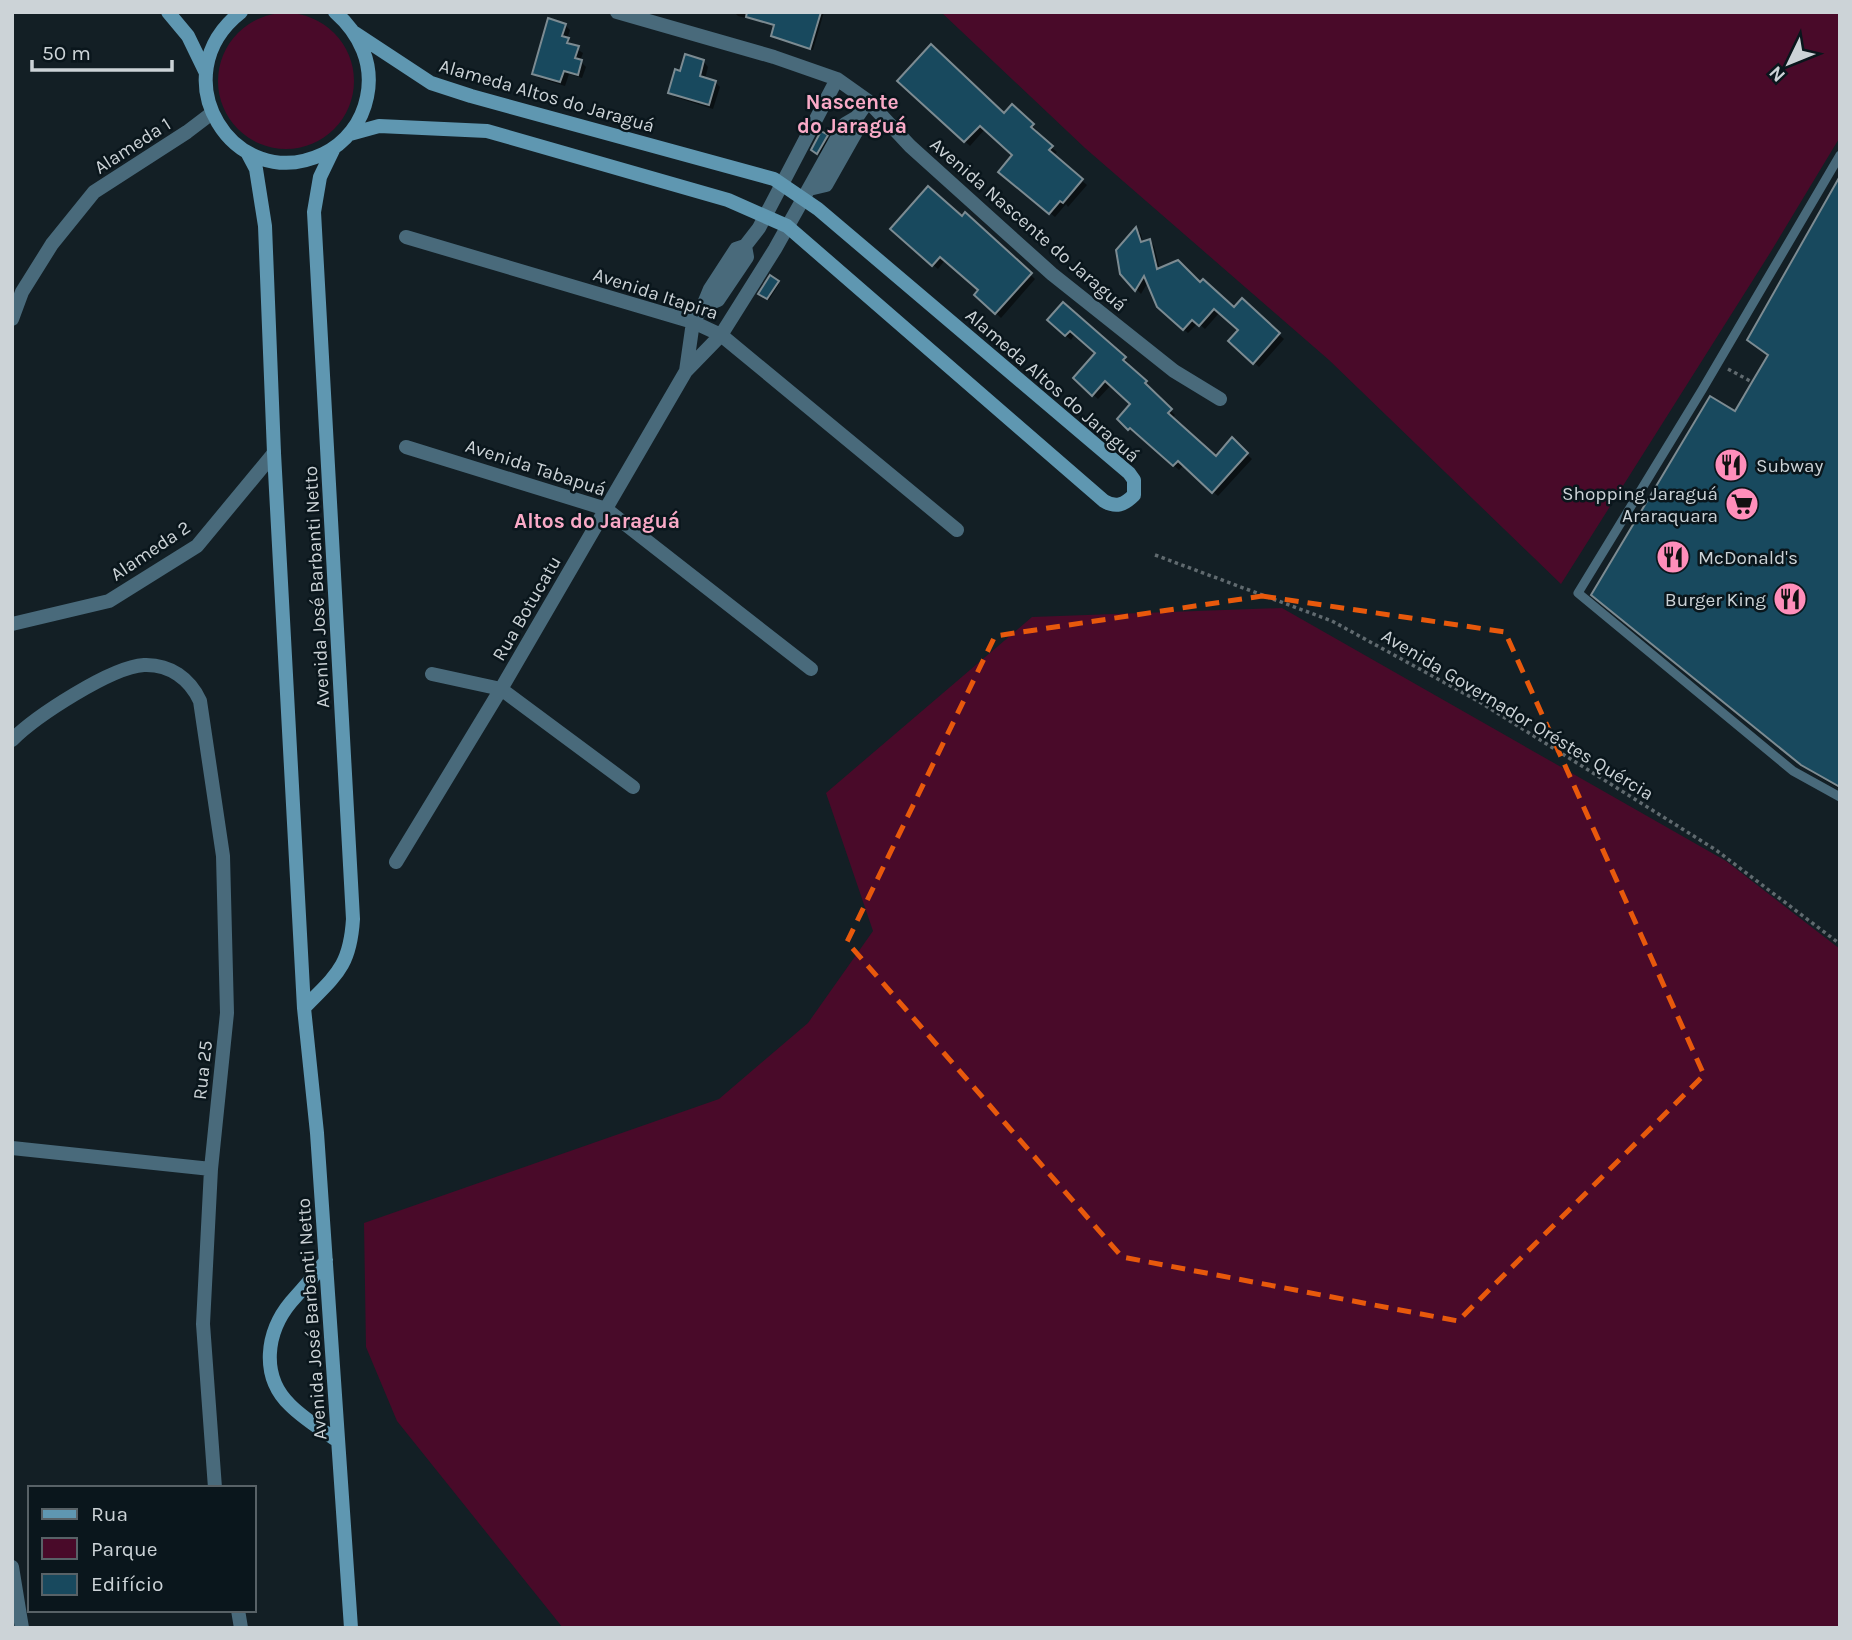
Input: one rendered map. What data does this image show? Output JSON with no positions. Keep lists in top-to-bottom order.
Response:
{
  "streets": {
    "street": [
      "Alameda Altos do Jaraguá",
      "Alameda 1",
      "Avenida Nascente do Jaraguá",
      "Avenida Itapira",
      "Avenida Tabapuá",
      "Alameda 2",
      "Avenida José Barbanti Netto",
      "Rua Botucatu",
      "Rua 25"
    ],
    "path": ["Avenida Governador Oréstes Quércia"]
  },
  "crossings": [
    ["Alameda Altos do Jaraguá", "Rua Botucatu"],
    ["Avenida Itapira", "Rua Botucatu"],
    ["Avenida Tabapuá", "Rua Botucatu"],
    ["Alameda 2", "Avenida José Barbanti Netto"]
  ],
  "districts": ["Nascente do Jaraguá", "Altos do Jaraguá"],
  "places": {
    "restaurant": ["Subway", "McDonald's", "Burger King"],
    "supermarket": ["Shopping Jaraguá Araraquara"]
  },
  "legend": ["Rua", "Parque", "Edifício"],
  "scale_bar": "50 m",
  "north": "bottom left"
}
